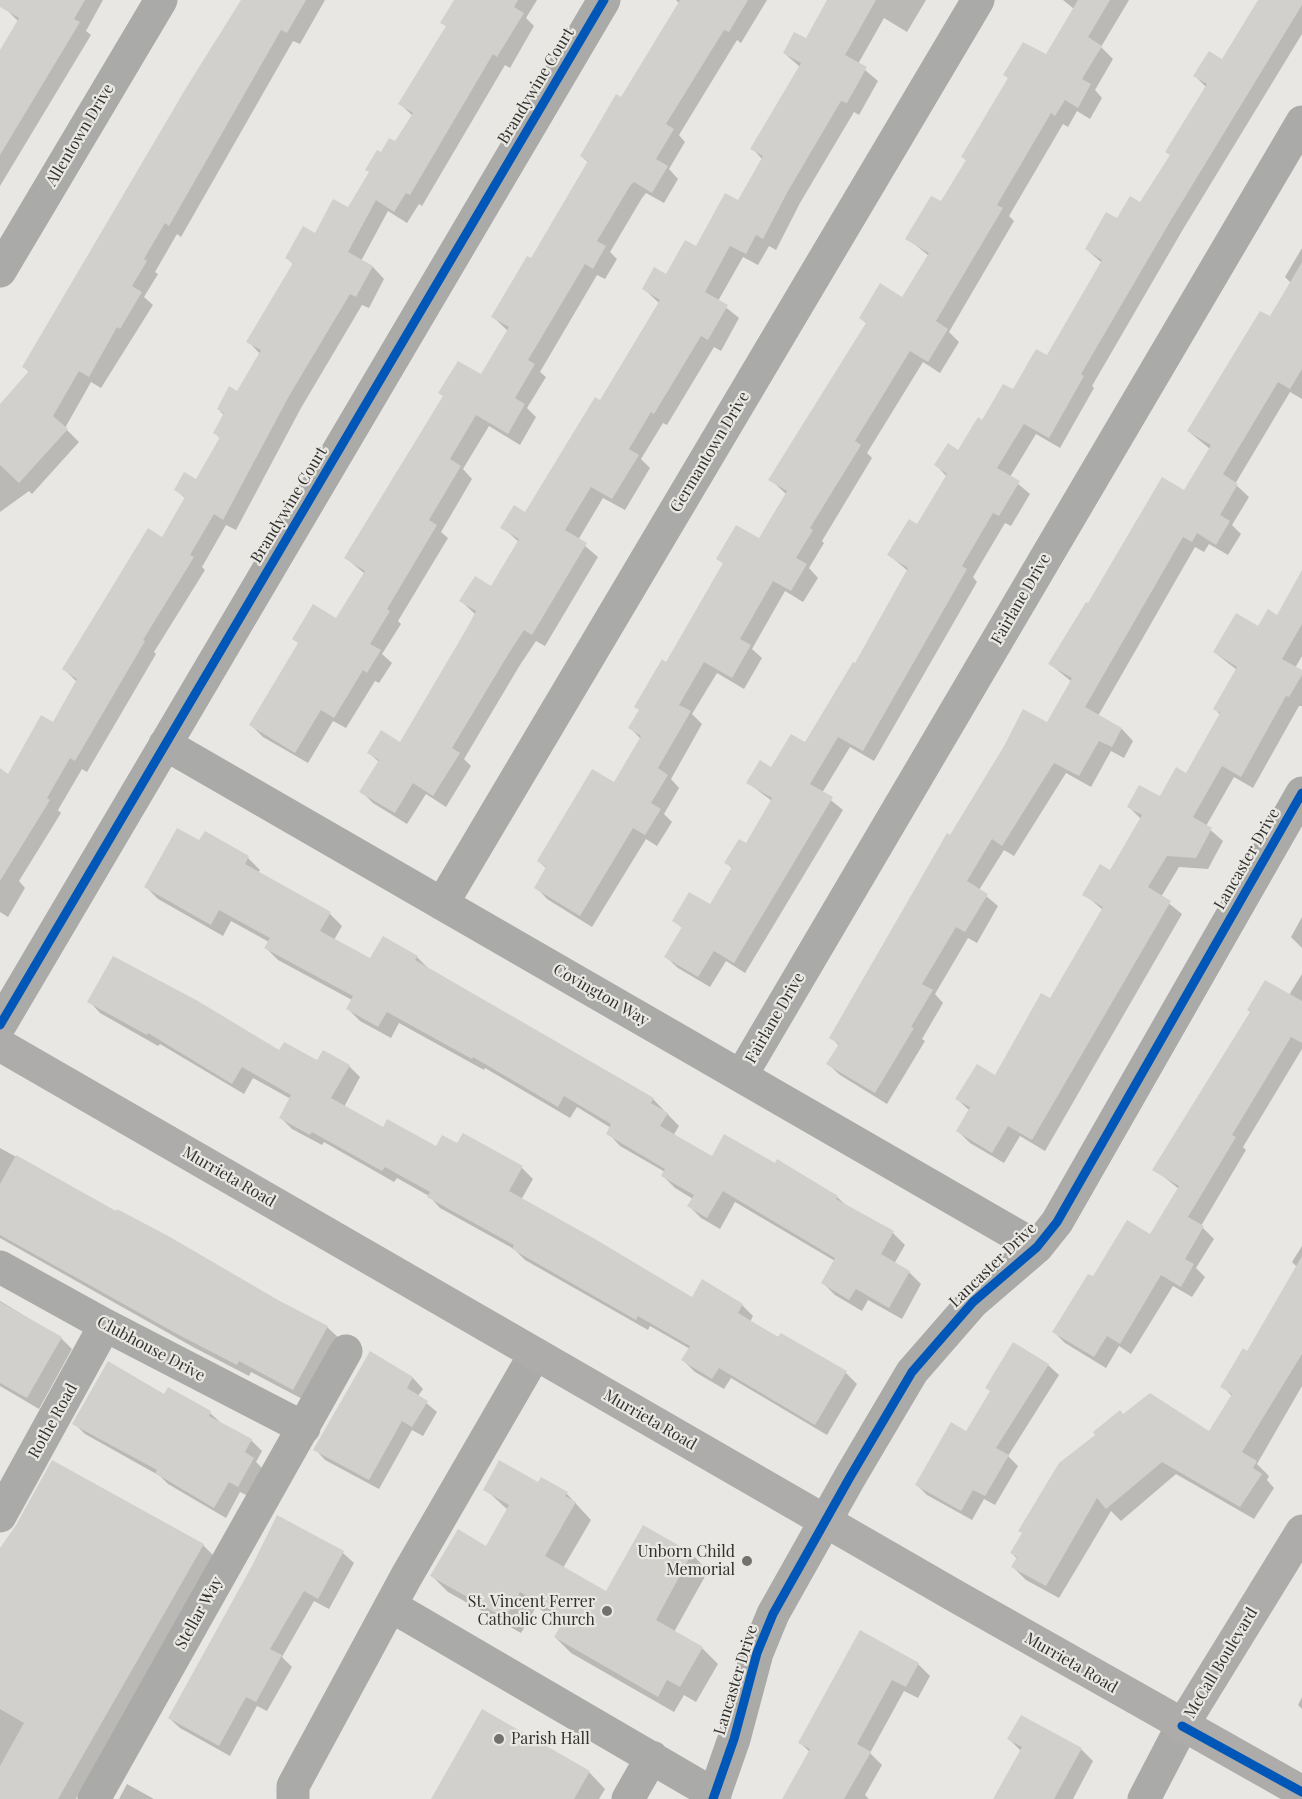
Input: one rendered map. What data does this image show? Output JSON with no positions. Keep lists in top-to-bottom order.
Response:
{
  "streets": {
    "main road": ["Murrieta Road", "McCall Boulevard"],
    "street": [
      "Brandywine Court",
      "Allentown Drive",
      "Germantown Drive",
      "Fairlane Drive",
      "Lancaster Drive",
      "Covington Way",
      "Clubhouse Drive",
      "Rothe Road",
      "Stellar Way"
    ]
  },
  "crossings": [
    ["Brandywine Court", "Covington Way"],
    ["Germantown Drive", "Covington Way"],
    ["Fairlane Drive", "Covington Way"],
    ["Lancaster Drive", "Covington Way"],
    ["Lancaster Drive", "Murrieta Road"],
    ["Murrieta Road", "McCall Boulevard"],
    ["Clubhouse Drive", "Rothe Road"],
    ["Clubhouse Drive", "Stellar Way"]
  ],
  "places": ["Unborn Child Memorial", "St. Vincent Ferrer Catholic Church", "Parish Hall"]
}
